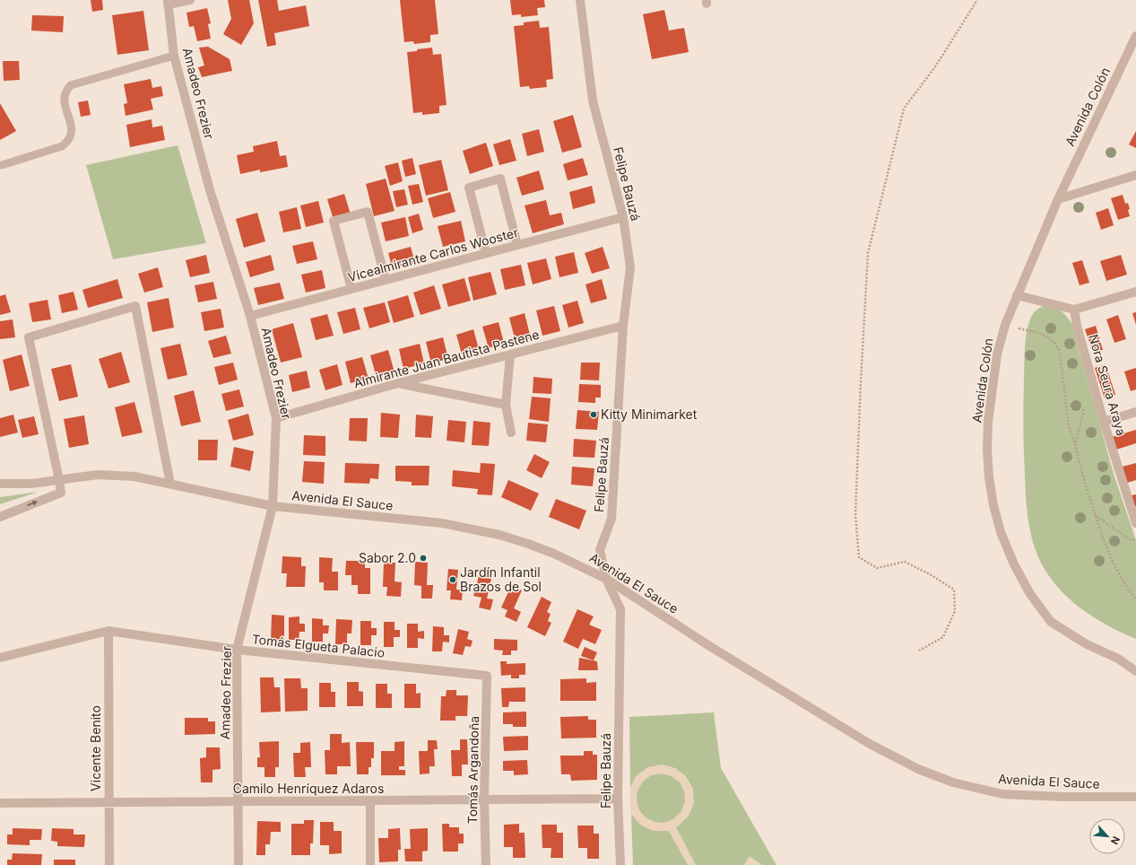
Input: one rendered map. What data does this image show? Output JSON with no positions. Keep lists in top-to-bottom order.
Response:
{
  "streets": {
    "street": [
      "Amadeo Frezier",
      "Avenida Colón",
      "Felipe Bauzá",
      "Vicealmirante Carlos Wooster",
      "Almirante Juan Bautista Pastene",
      "Nora Seura Araya",
      "Avenida El Sauce",
      "Tomás Elgueta Palacio",
      "Vicente Benito",
      "Tomás Argandoña",
      "Camilo Henríquez Adaros"
    ]
  },
  "crossings": [
    ["Amadeo Frezier", "Vicealmirante Carlos Wooster"],
    ["Amadeo Frezier", "Almirante Juan Bautista Pastene"],
    ["Amadeo Frezier", "Avenida El Sauce"],
    ["Amadeo Frezier", "Tomás Elgueta Palacio"],
    ["Amadeo Frezier", "Camilo Henríquez Adaros"],
    ["Felipe Bauzá", "Vicealmirante Carlos Wooster"],
    ["Felipe Bauzá", "Almirante Juan Bautista Pastene"],
    ["Felipe Bauzá", "Avenida El Sauce"],
    ["Felipe Bauzá", "Camilo Henríquez Adaros"],
    ["Tomás Elgueta Palacio", "Vicente Benito"],
    ["Tomás Elgueta Palacio", "Tomás Argandoña"],
    ["Vicente Benito", "Camilo Henríquez Adaros"],
    ["Tomás Argandoña", "Camilo Henríquez Adaros"]
  ],
  "places": ["Kitty Minimarket", "Sabor 2.0", "Jardín Infantil Brazos de Sol"],
  "north": "bottom right"
}
